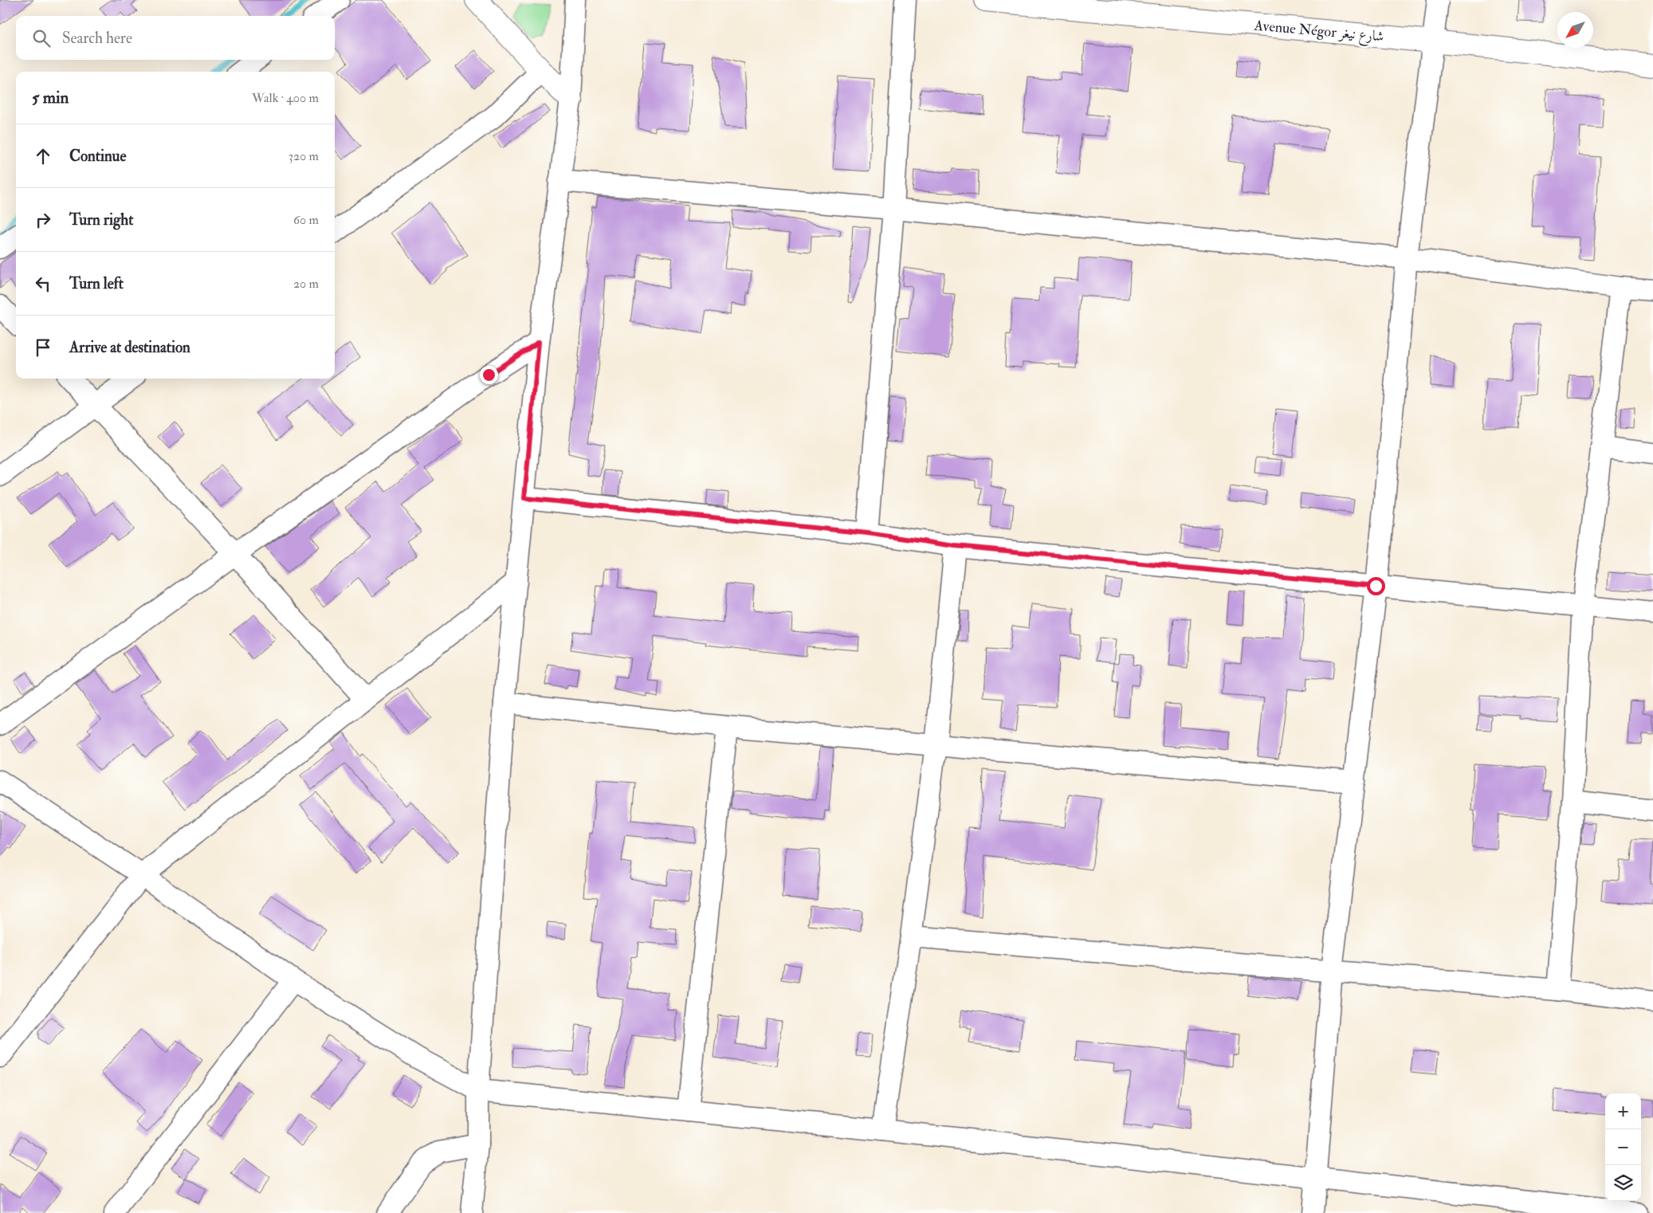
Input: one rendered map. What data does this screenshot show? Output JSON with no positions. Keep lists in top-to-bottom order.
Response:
{
  "streets": {
    "main road": ["Avenue Négor شارع نيغر"]
  },
  "north": "bottom left",
  "page": {
    "search": "Search here",
    "heading": ["5 min", "Walk · 400 m"],
    "list": [
      ["Continue", "320 m"],
      ["Turn right", "60 m"],
      ["Turn left", "20 m"],
      "Arrive at destination"
    ],
    "map_buttons": ["+", "−"]
  }
}
